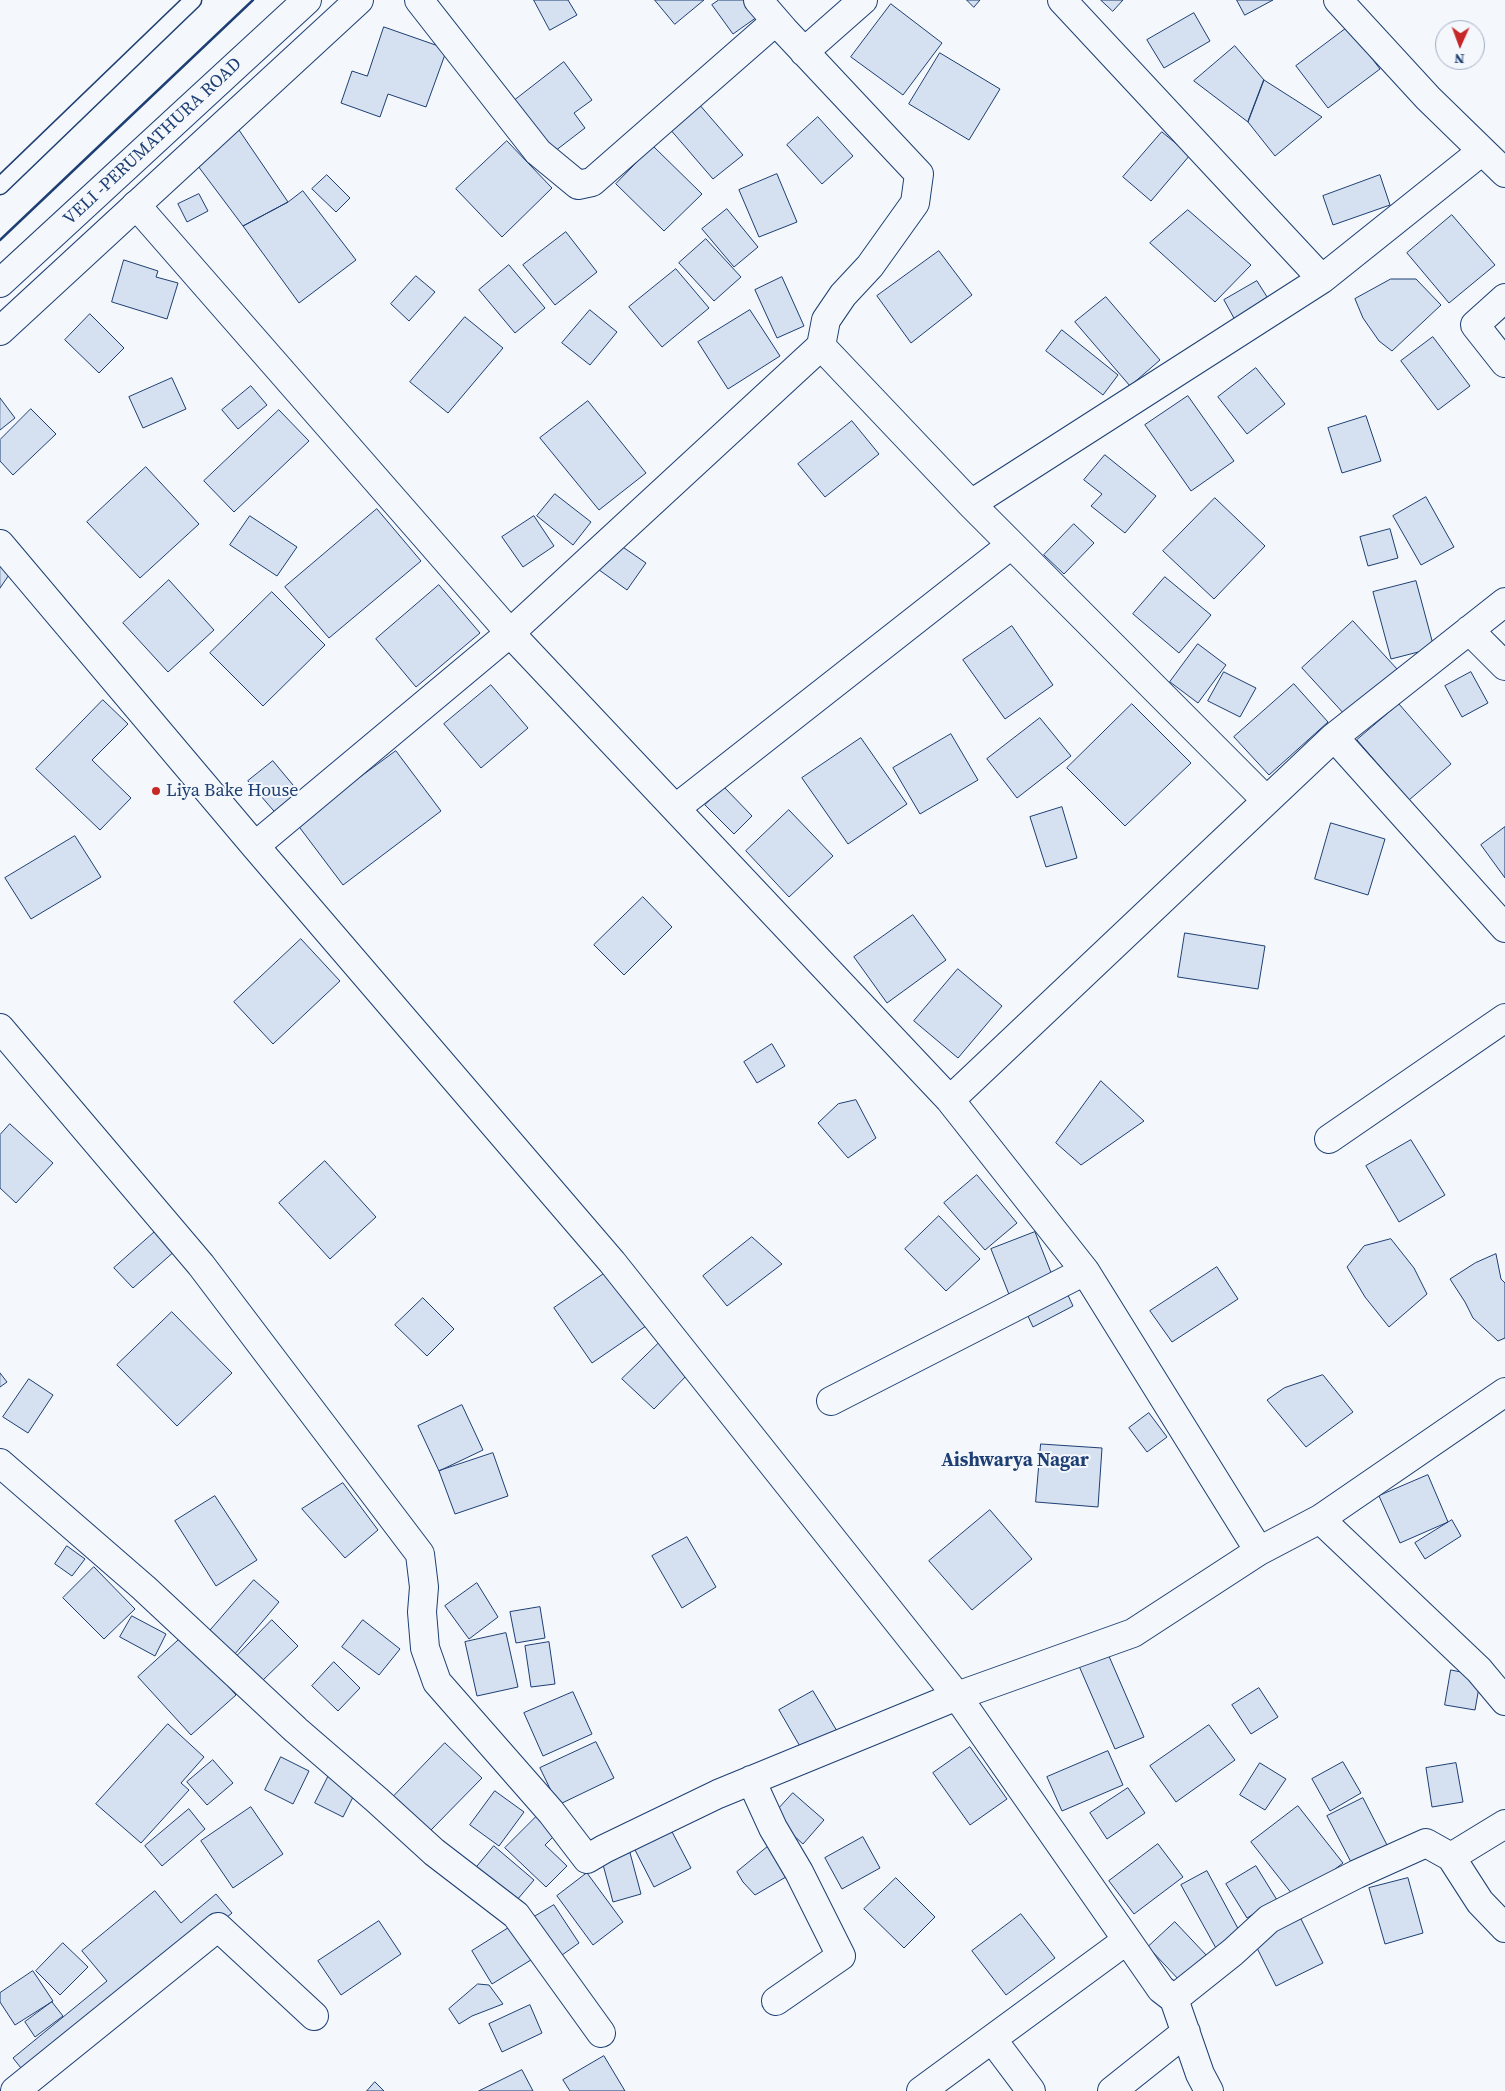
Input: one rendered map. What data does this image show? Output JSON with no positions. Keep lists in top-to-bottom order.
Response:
{
  "streets": {
    "street": ["VELI -PERUMATHURA ROAD"]
  },
  "districts": ["Aishwarya Nagar"],
  "places": ["Liya Bake House"],
  "north": "bottom"
}
